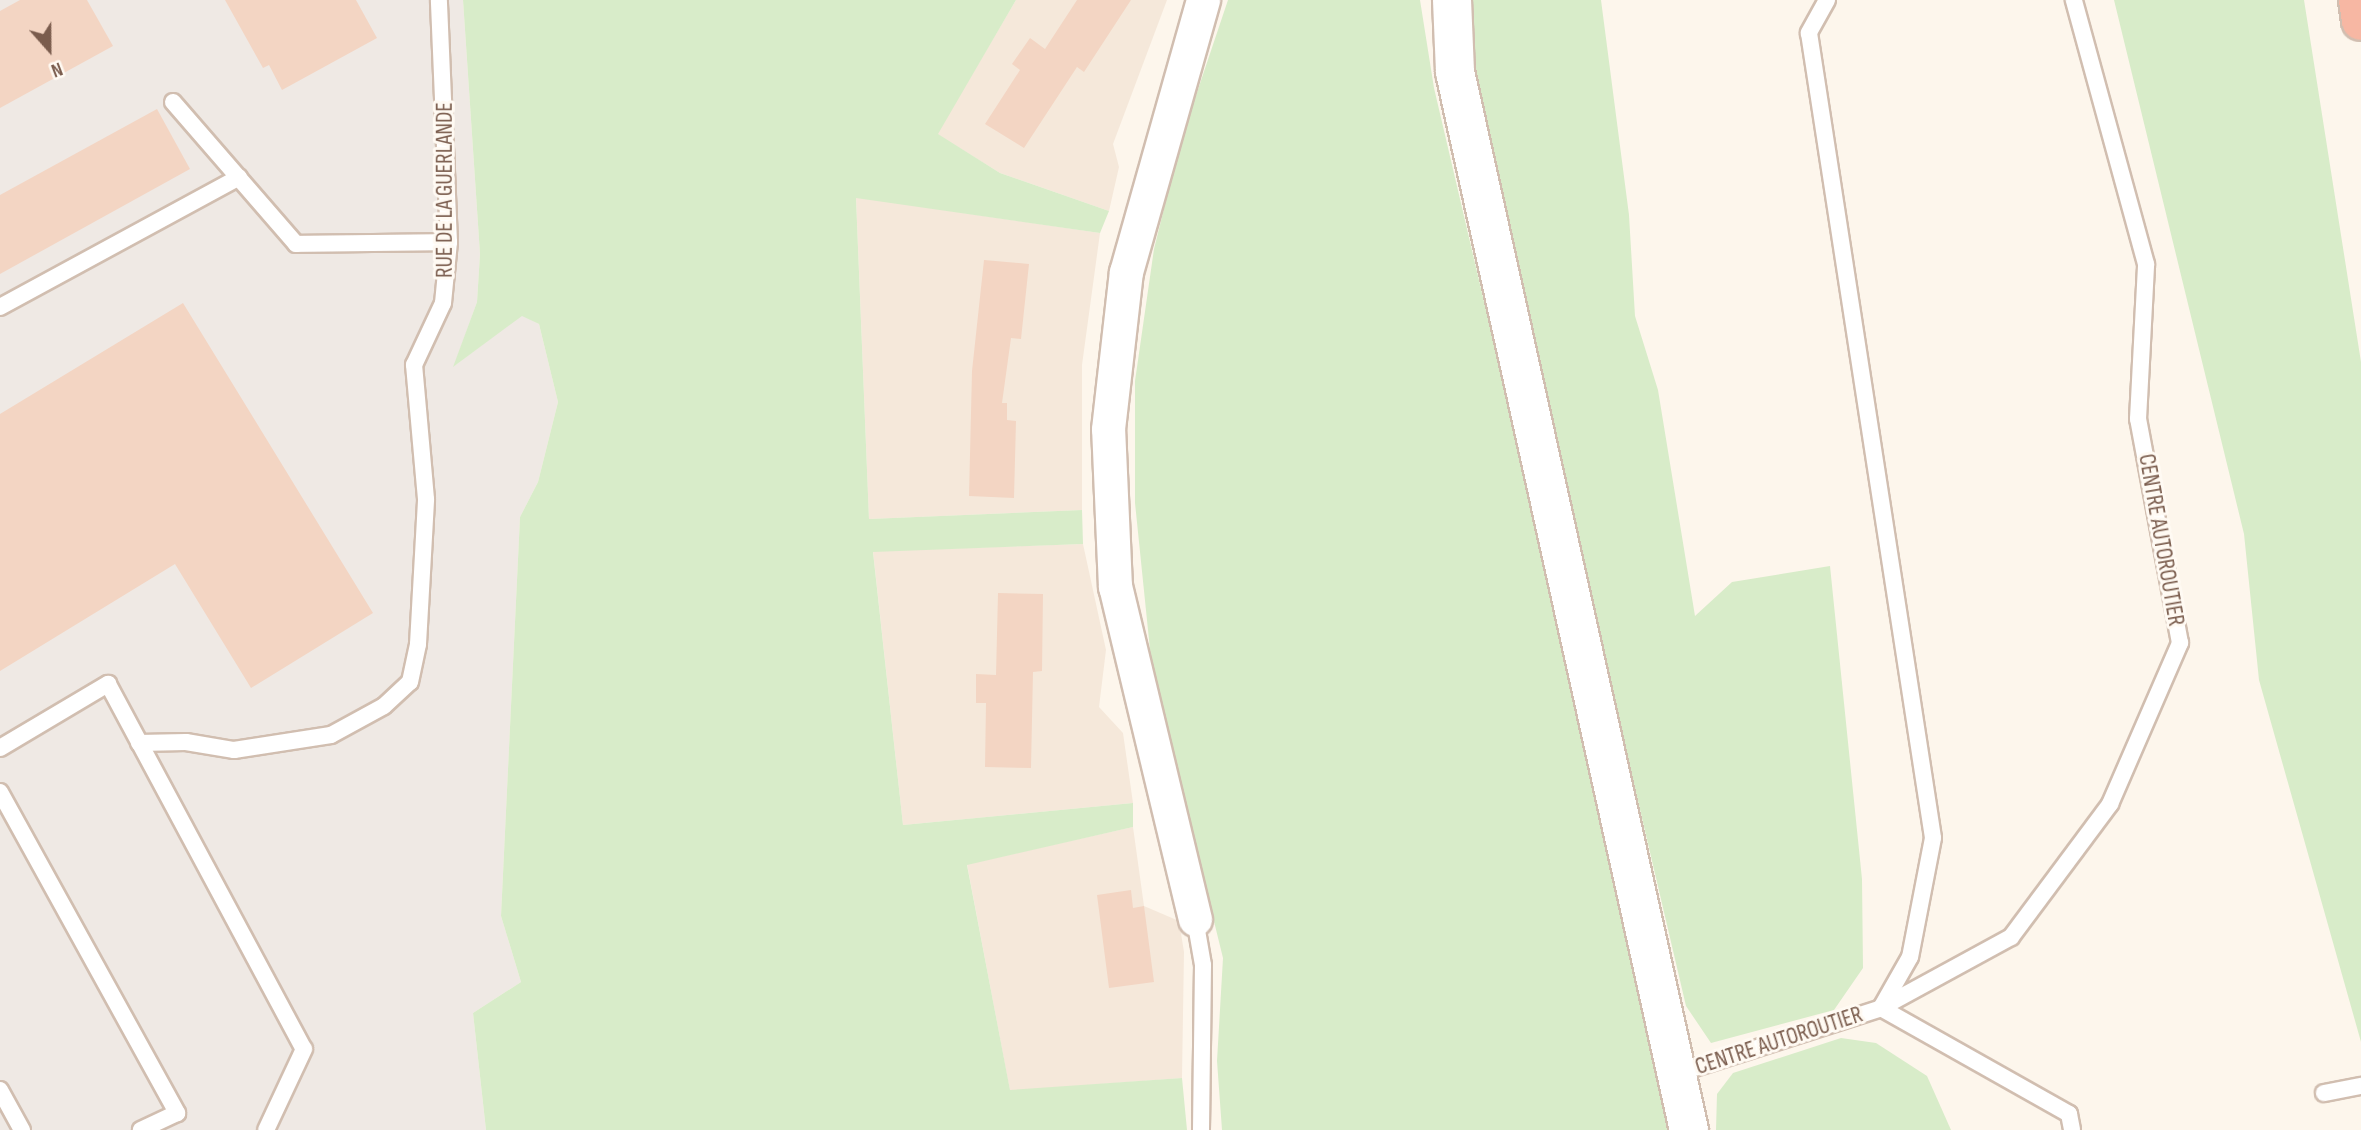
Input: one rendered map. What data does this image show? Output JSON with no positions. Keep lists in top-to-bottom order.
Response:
{
  "streets": {
    "lane": ["RUE DE LA GUERLANDE", "CENTRE AUTOROUTIER"]
  },
  "north": "bottom"
}
